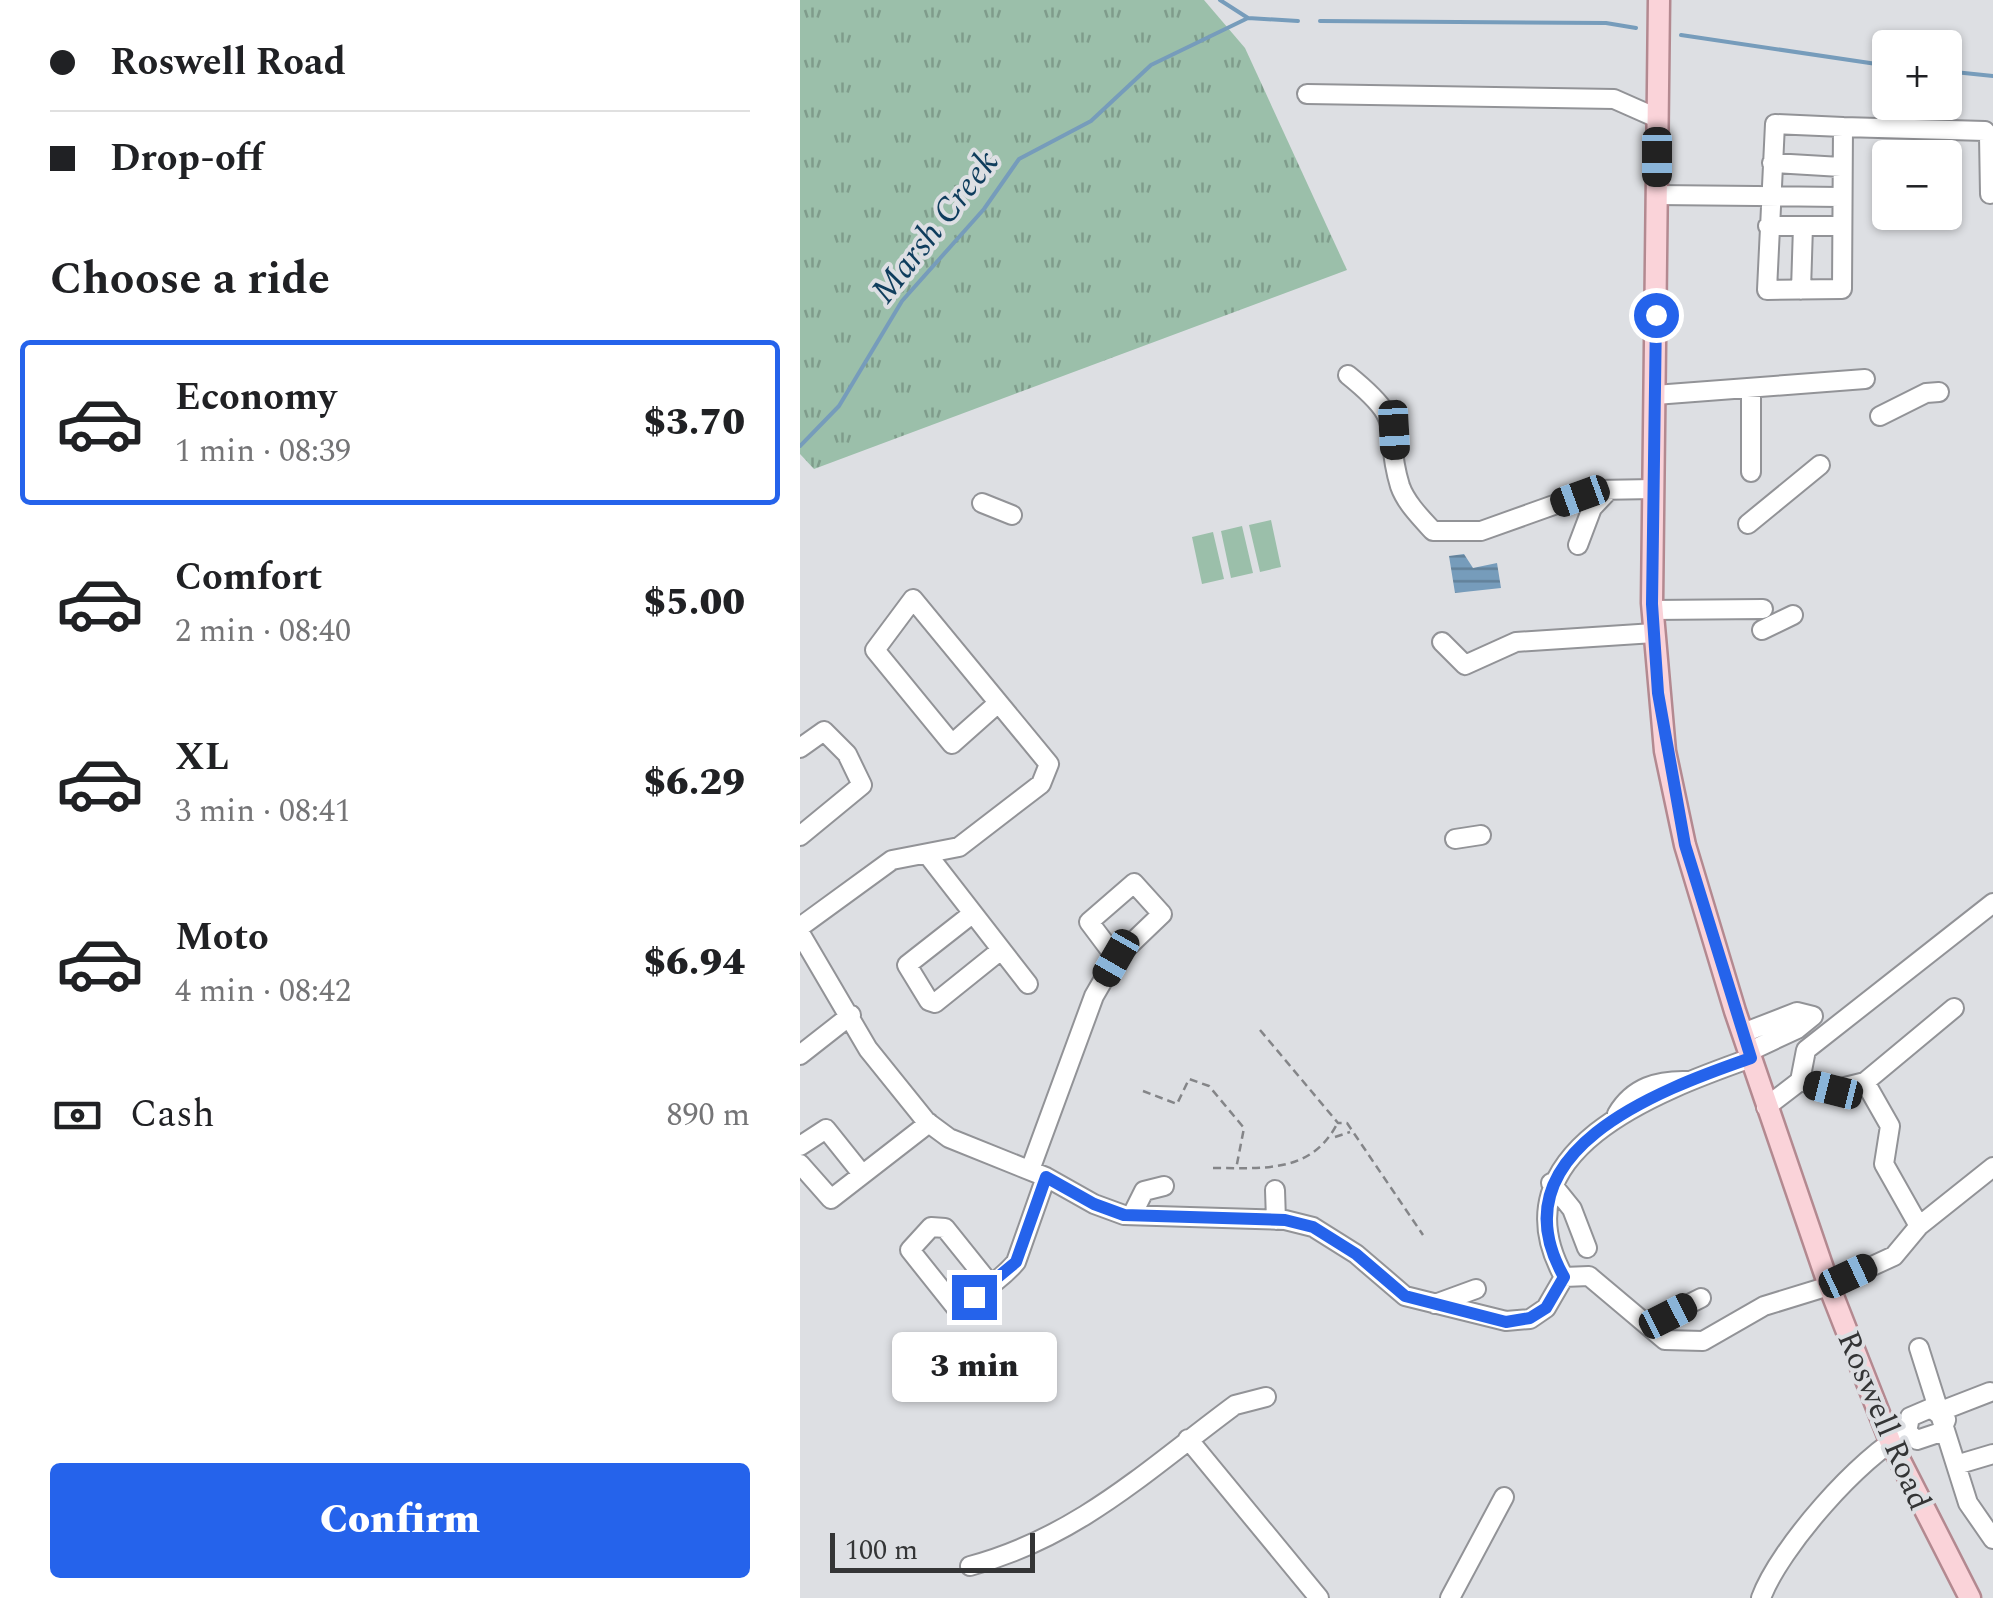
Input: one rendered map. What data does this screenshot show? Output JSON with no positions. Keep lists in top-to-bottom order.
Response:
{
  "streets": {
    "main road": ["Roswell Road"]
  },
  "water": ["Marsh Creek"],
  "scale_bar": "100 m",
  "page": {
    "banner": ["Roswell Road", "Drop-off"],
    "map_buttons": ["+", "−"],
    "heading": "Choose a ride",
    "list": [
      {
        "name": "Economy",
        "note": "1 min · 08:39",
        "value": "$3.70"
      },
      {
        "name": "Comfort",
        "note": "2 min · 08:40",
        "value": "$5.00"
      },
      {
        "name": "XL",
        "note": "3 min · 08:41",
        "value": "$6.29"
      },
      {
        "name": "Moto",
        "note": "4 min · 08:42",
        "value": "$6.94"
      }
    ],
    "pay": ["Cash", "890 m"],
    "bubble": "3 min",
    "buttons": "Confirm",
    "scale": "100 m"
  }
}
